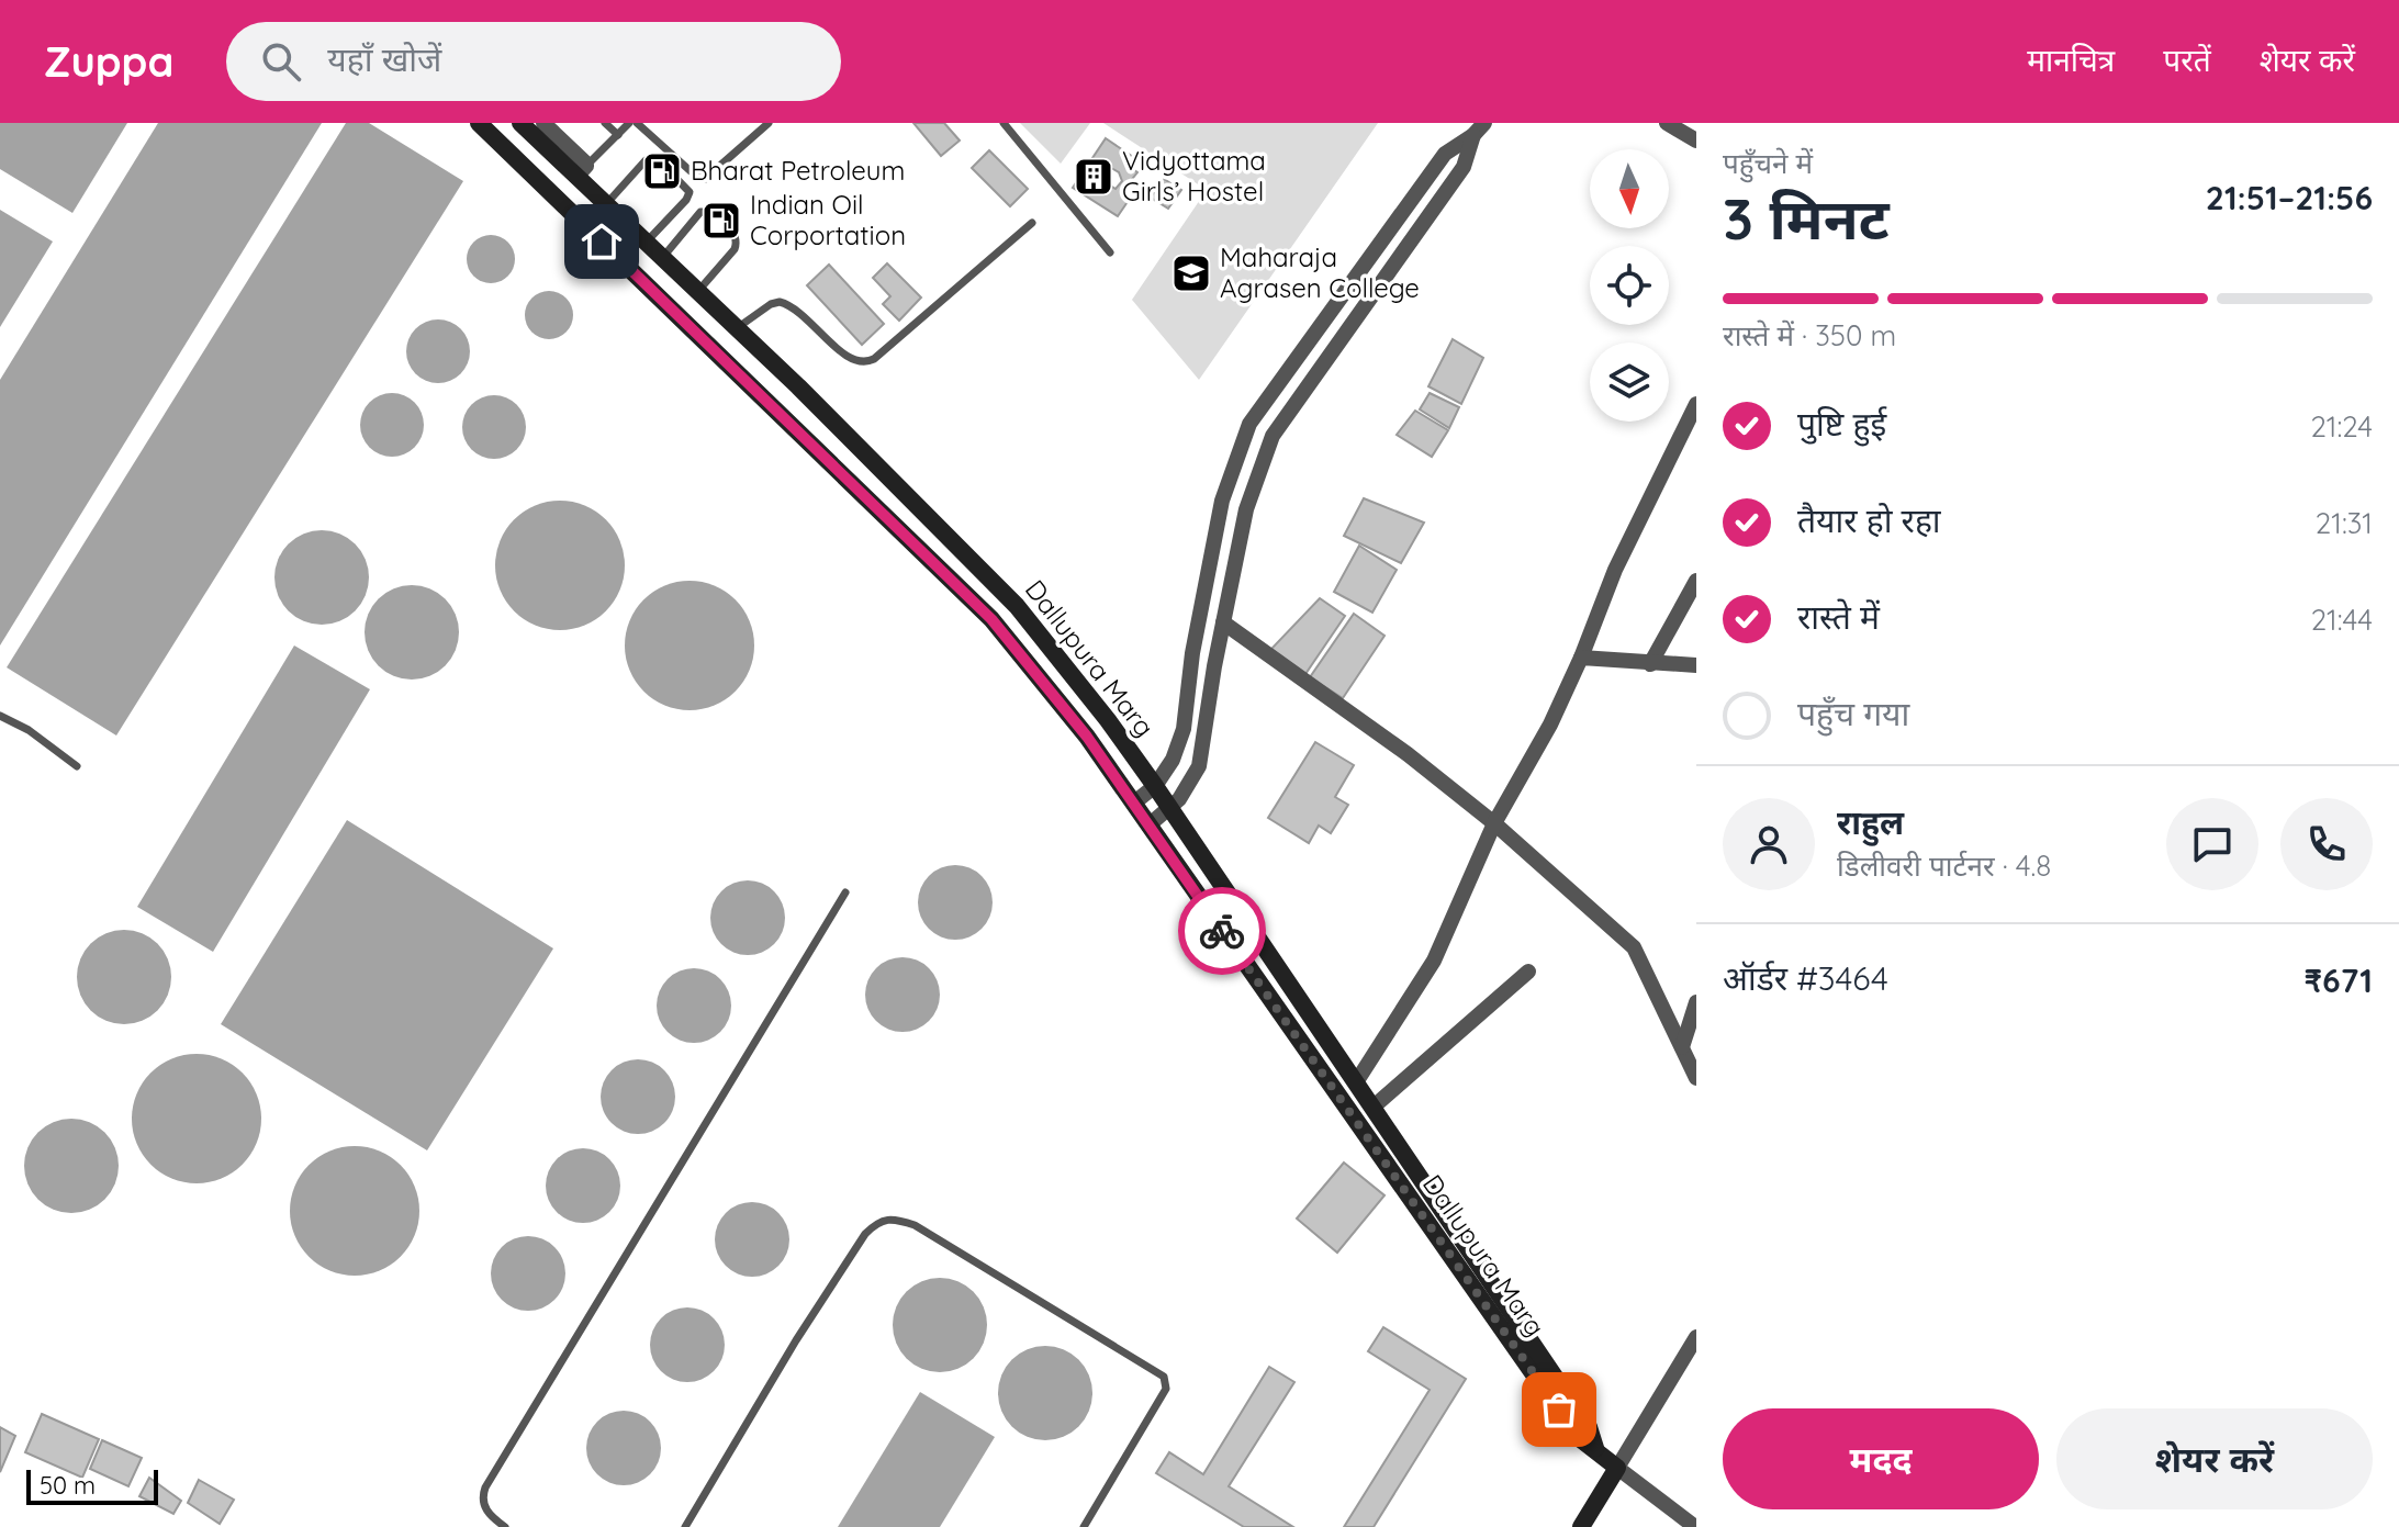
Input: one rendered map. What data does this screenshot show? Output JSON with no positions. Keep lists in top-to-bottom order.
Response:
{
  "streets": {
    "main road": ["Dallupura Marg"]
  },
  "places": {
    "fuel station": ["Bharat Petroleum", "Indian Oil Corportation"],
    "building": ["Vidyottama Girls’ Hostel"],
    "school or university": ["Maharaja Agrasen College"]
  },
  "scale_bar": "50 m",
  "north": "bottom",
  "page": {
    "header": "Zuppa",
    "search": "यहाँ खोजें",
    "nav": ["मानचित्र", "परतें", "शेयर करें"],
    "heading": ["3 मिनट", "पहुँचने में", "21:51–21:56"],
    "panel": [
      "राहुल",
      "डिलीवरी पार्टनर · 4.8",
      "ऑर्डर #3464",
      "₹671"
    ],
    "bar": "रास्ते में · 350 m",
    "list": [
      ["पुष्टि हुई", "21:24"],
      ["तैयार हो रहा", "21:31"],
      ["रास्ते में", "21:44"],
      "पहुँच गया"
    ],
    "buttons": ["मदद", "शेयर करें"],
    "scale": "50 m"
  }
}
